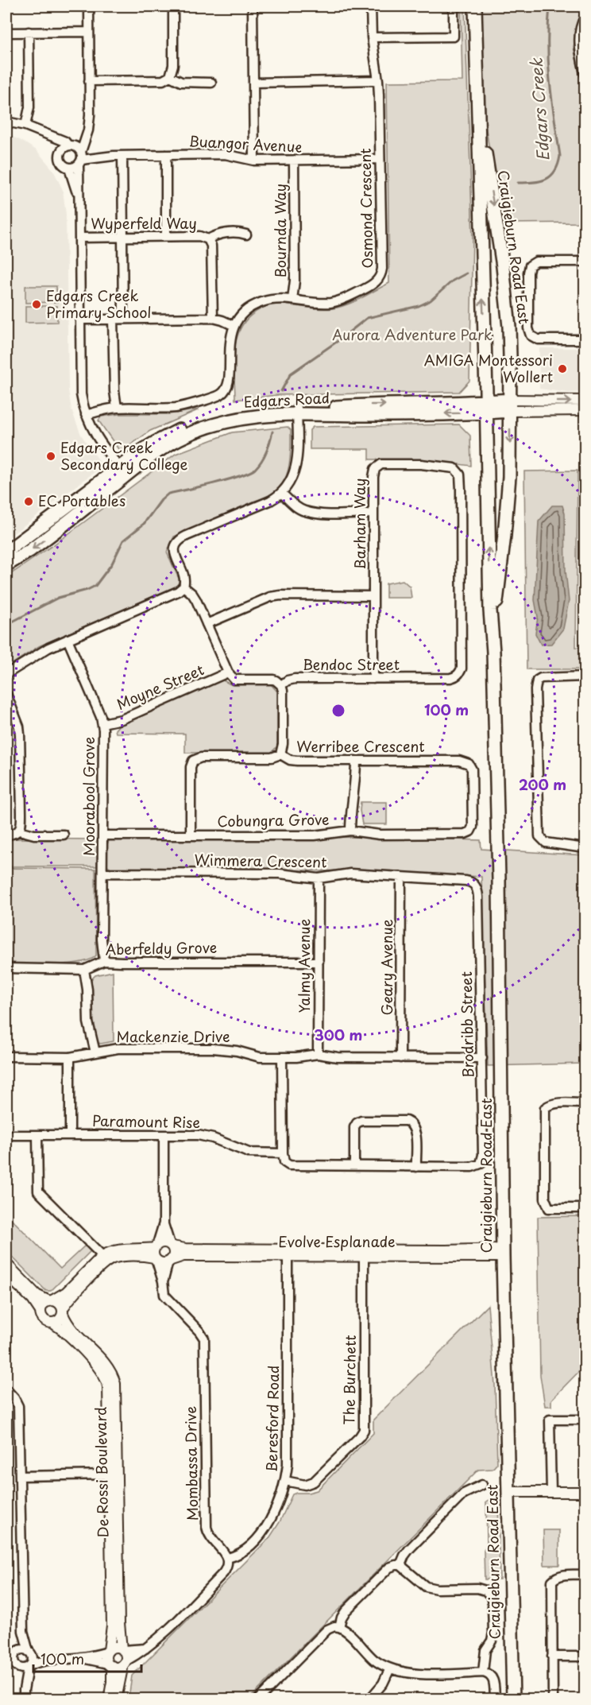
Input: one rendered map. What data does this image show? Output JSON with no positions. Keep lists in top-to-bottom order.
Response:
{
  "streets": {
    "main road": ["Craigieburn Road East", "Edgars Road"],
    "street": [
      "Buangor Avenue",
      "Osmond Crescent",
      "Wyperfeld Way",
      "Bournda Way",
      "Barham Way",
      "Bendoc Street",
      "Moyne Street",
      "Werribee Crescent",
      "Moorabool Grove",
      "Cobungra Grove",
      "Wimmera Crescent",
      "Aberfeldy Grove",
      "Yalmy Avenue",
      "Geary Avenue",
      "Brodribb Street",
      "Mackenzie Drive",
      "Paramount Rise",
      "Evolve Esplanade",
      "The Burchett",
      "Beresford Road",
      "Mombassa Drive",
      "De Rossi Boulevard"
    ]
  },
  "crossings": [
    ["Buangor Avenue", "Osmond Crescent"],
    ["Buangor Avenue", "Bournda Way"],
    ["Osmond Crescent", "Bournda Way"],
    ["Craigieburn Road East", "Edgars Road"],
    ["Craigieburn Road East", "Evolve Esplanade"],
    ["Barham Way", "Bendoc Street"],
    ["Moyne Street", "Moorabool Grove"],
    ["Werribee Crescent", "Cobungra Grove"],
    ["Moorabool Grove", "Cobungra Grove"],
    ["Moorabool Grove", "Wimmera Crescent"],
    ["Moorabool Grove", "Aberfeldy Grove"],
    ["Wimmera Crescent", "Yalmy Avenue"],
    ["Wimmera Crescent", "Geary Avenue"],
    ["Wimmera Crescent", "Brodribb Street"],
    ["Aberfeldy Grove", "Yalmy Avenue"],
    ["Yalmy Avenue", "Mackenzie Drive"],
    ["Geary Avenue", "Mackenzie Drive"],
    ["Brodribb Street", "Mackenzie Drive"],
    ["Brodribb Street", "Paramount Rise"],
    ["Evolve Esplanade", "The Burchett"],
    ["Evolve Esplanade", "Beresford Road"],
    ["Evolve Esplanade", "Mombassa Drive"],
    ["The Burchett", "Beresford Road"],
    ["Beresford Road", "Mombassa Drive"]
  ],
  "water": ["Edgars Creek"],
  "parks": ["Aurora Adventure Park"],
  "places": [
    "Edgars Creek Primary School",
    "AMIGA Montessori Wollert",
    "Edgars Creek Secondary College",
    "EC Portables"
  ],
  "scale_bar": "100 m",
  "rings": ["100 m", "200 m", "300 m"]
}
